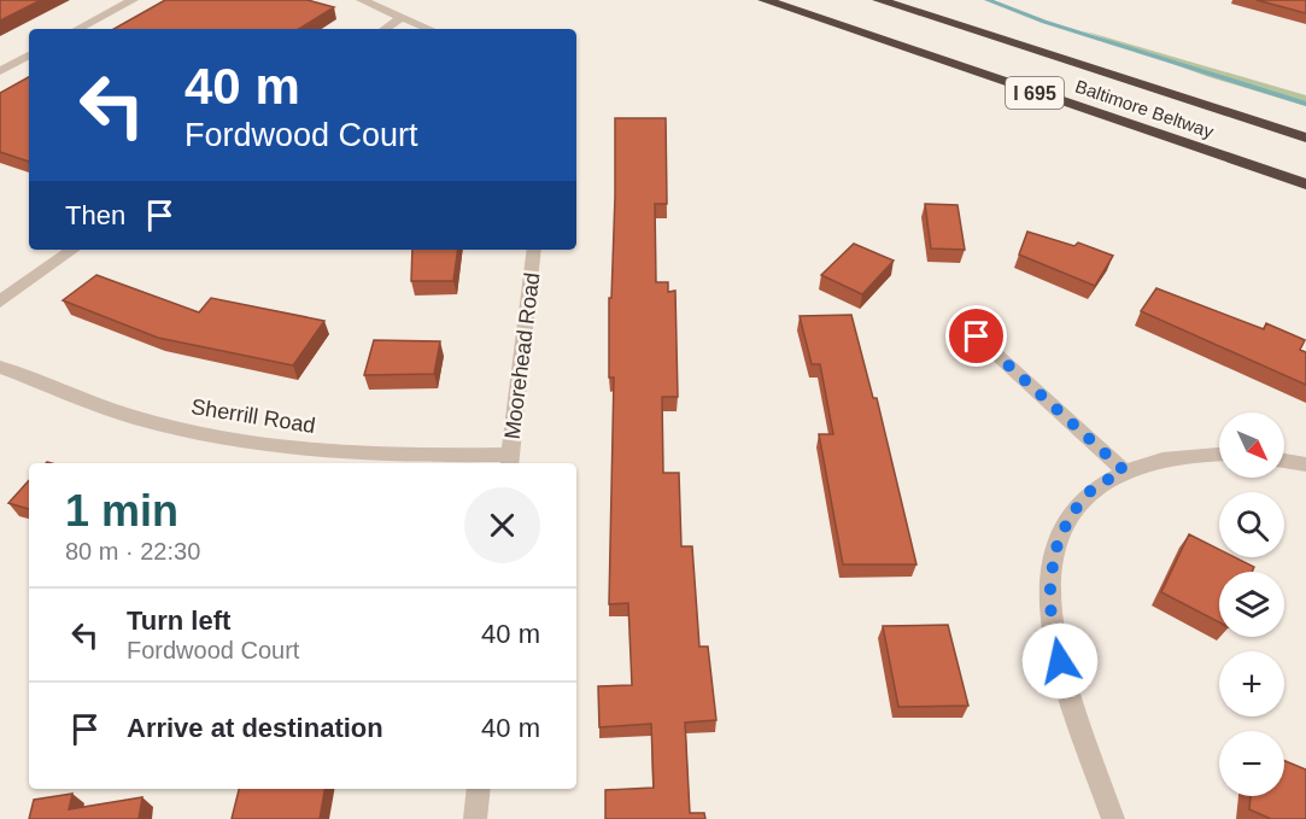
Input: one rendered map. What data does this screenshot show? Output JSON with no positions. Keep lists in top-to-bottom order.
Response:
{
  "streets": {
    "highway": ["I 695", "Baltimore Beltway"],
    "street": ["Moorehead Road", "Sherrill Road"]
  },
  "crossings": [
    ["Moorehead Road", "Sherrill Road"]
  ],
  "north": "bottom right",
  "page": {
    "turn": ["40 m", "Fordwood Court"],
    "then": "Then",
    "map_buttons": ["+", "−"],
    "heading": ["1 min", "80 m · 22:30"],
    "list": [
      {
        "name": "Turn left",
        "note": "Fordwood Court",
        "value": "40 m"
      },
      {
        "name": "Arrive at destination",
        "value": "40 m"
      }
    ]
  }
}
